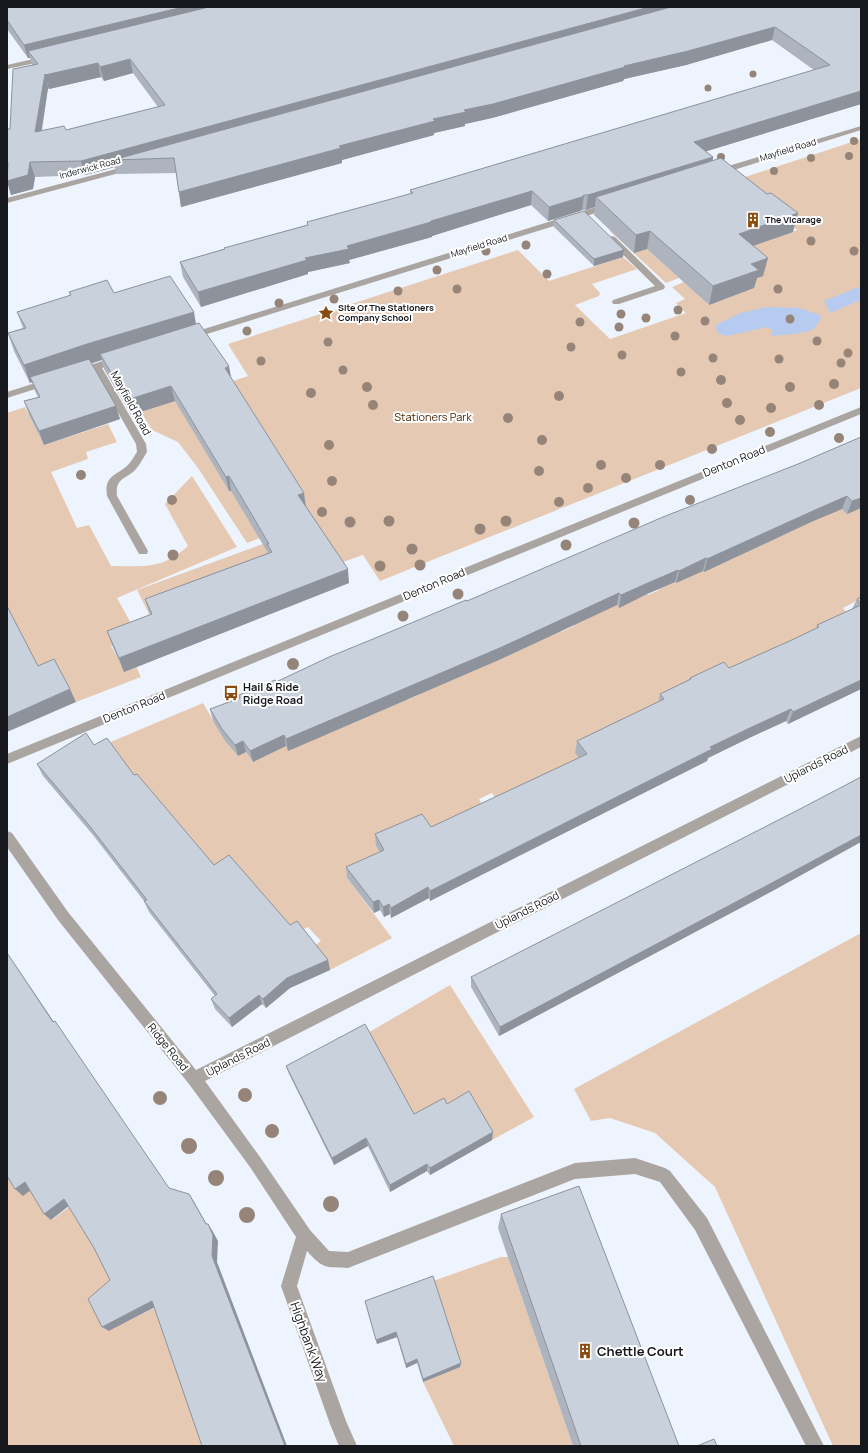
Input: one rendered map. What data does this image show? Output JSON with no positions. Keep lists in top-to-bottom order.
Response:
{
  "streets": {
    "street": [
      "Mayfield Road",
      "Inderwick Road",
      "Denton Road",
      "Uplands Road",
      "Ridge Road",
      "Highbank Way"
    ]
  },
  "crossings": [
    ["Uplands Road", "Ridge Road"],
    ["Ridge Road", "Highbank Way"]
  ],
  "parks": ["Stationers Park"],
  "places": {
    "building": ["The Vicarage", "Chettle Court"],
    "place": ["Site Of The Stationers Company School"],
    "bus stop": ["Hail & Ride Ridge Road"]
  }
}
